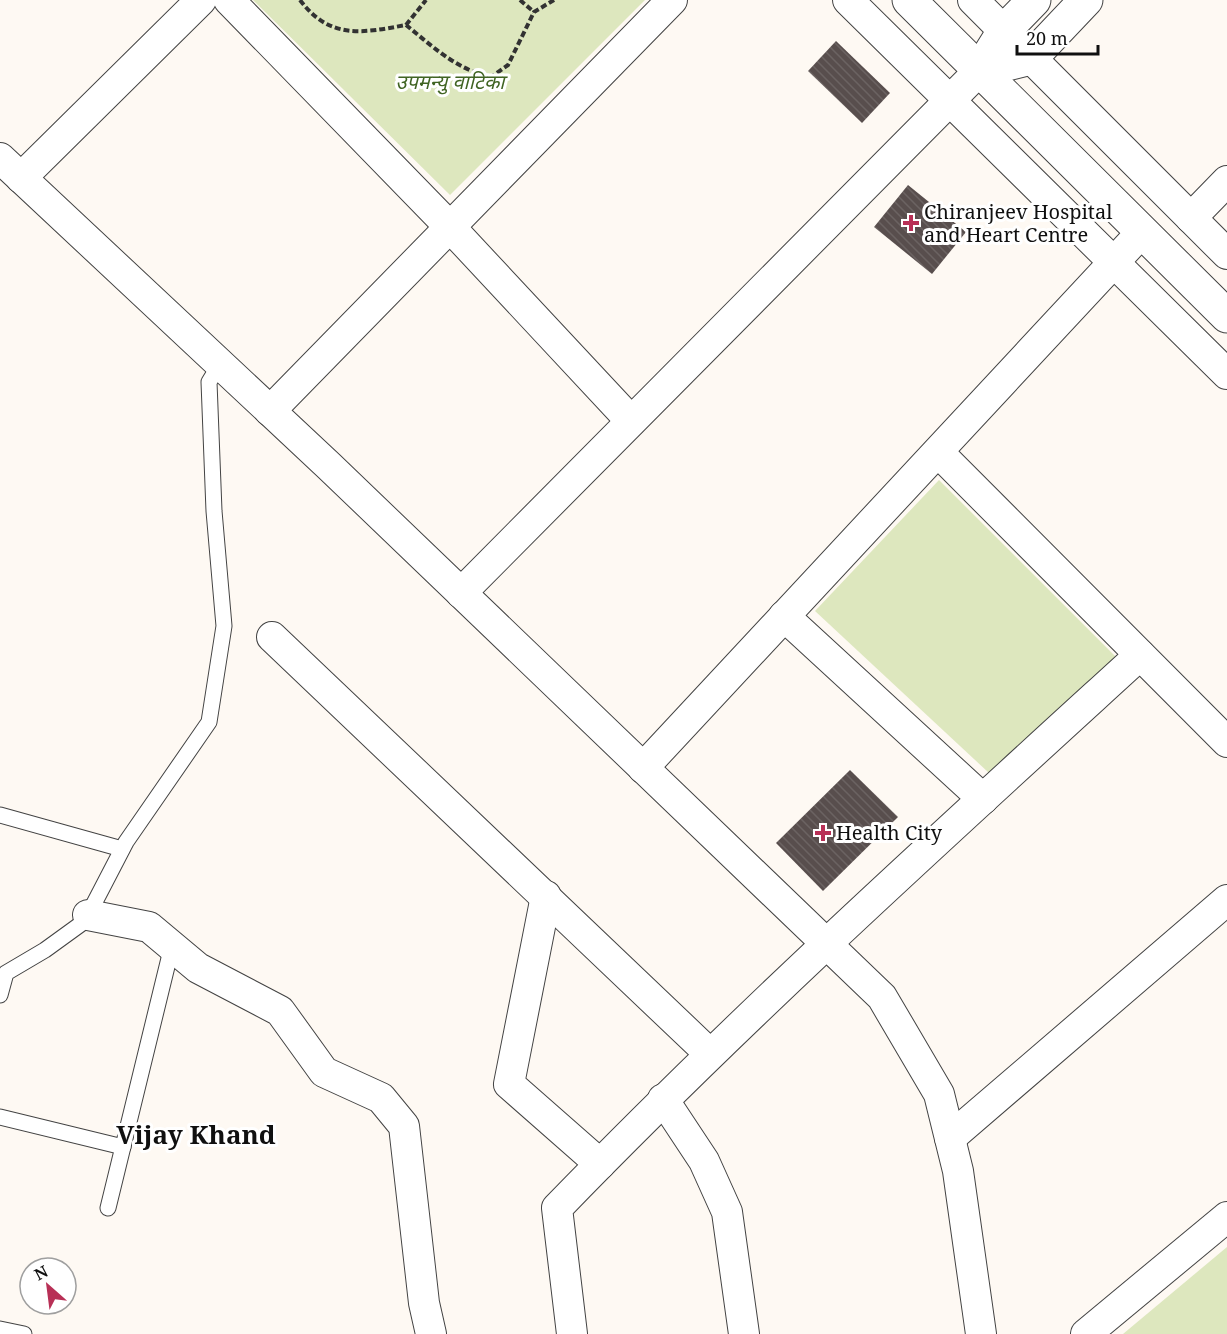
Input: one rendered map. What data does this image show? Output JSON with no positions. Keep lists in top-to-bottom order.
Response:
{
  "districts": ["Vijay Khand"],
  "parks": ["उपमन्यु वाटिका"],
  "places": {
    "health": ["Chiranjeev Hospital and Heart Centre", "Health City"]
  },
  "scale_bar": "20 m",
  "north": "top left"
}
